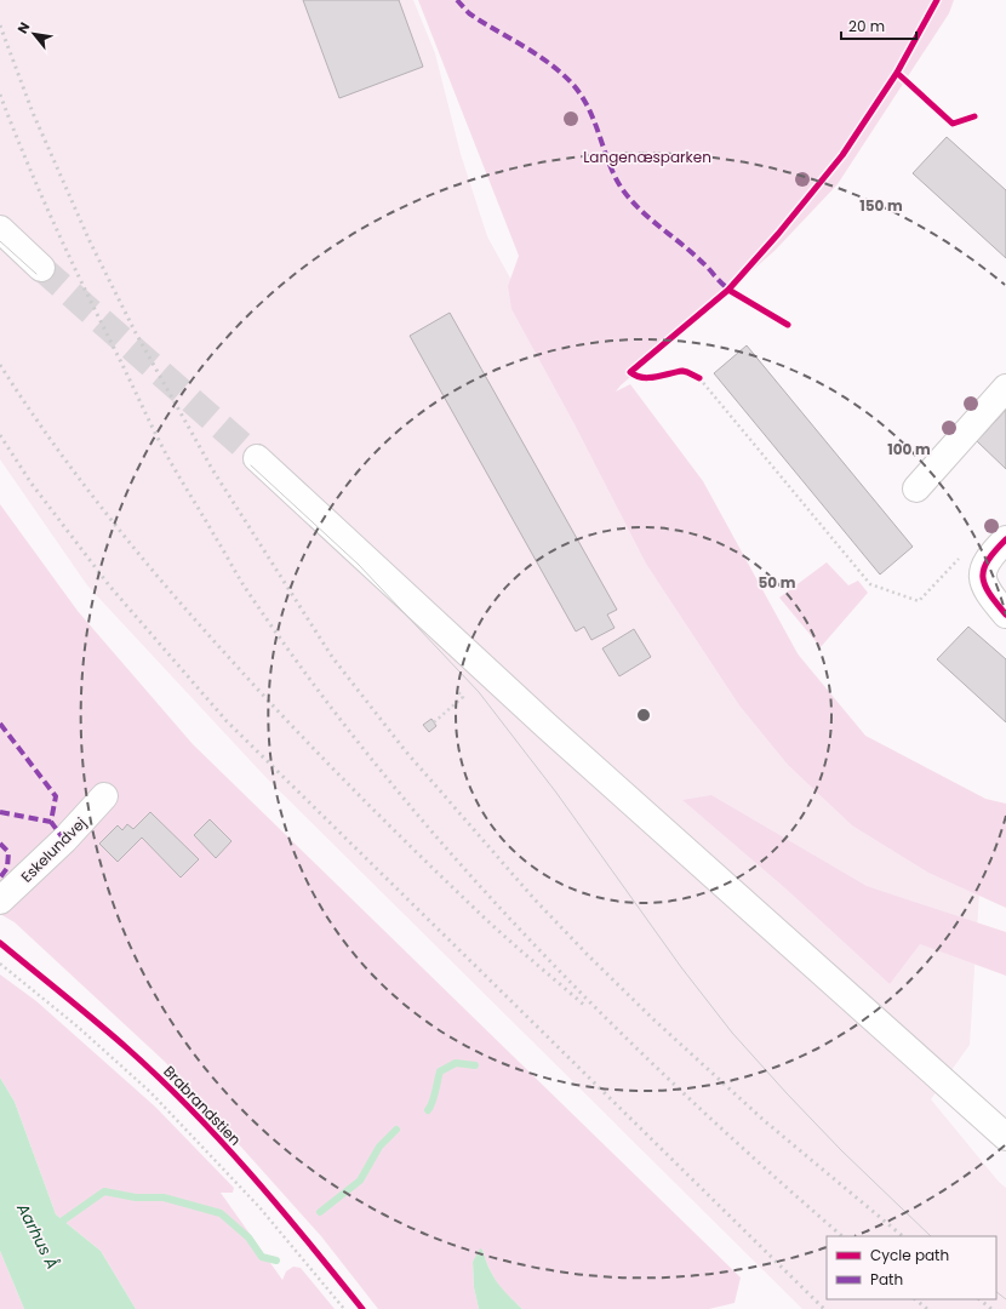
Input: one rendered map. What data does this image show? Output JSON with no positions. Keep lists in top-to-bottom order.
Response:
{
  "streets": {
    "street": ["Eskelundvej"],
    "cycle path": ["Brabrandstien"]
  },
  "water": ["Aarhus Å"],
  "parks": ["Langenæsparken"],
  "legend": ["Cycle path", "Path"],
  "scale_bar": "20 m",
  "north": "top left",
  "rings": ["150 m", "100 m", "50 m"]
}
